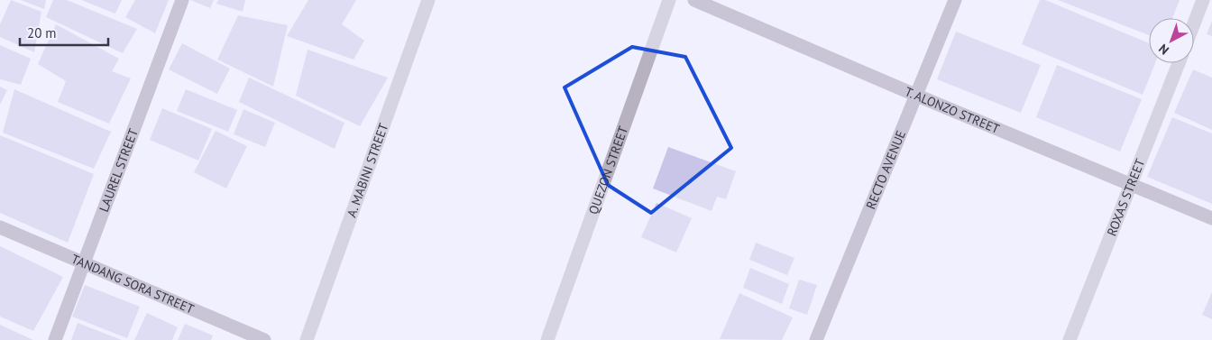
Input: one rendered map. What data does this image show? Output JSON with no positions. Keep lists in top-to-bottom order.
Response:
{
  "streets": {
    "street": [
      "T. ALONZO STREET",
      "LAUREL STREET",
      "A. MABINI STREET",
      "QUEZON STREET",
      "RECTO AVENUE",
      "ROXAS STREET",
      "TANDANG SORA STREET"
    ]
  },
  "crossings": [
    ["T. ALONZO STREET", "RECTO AVENUE"],
    ["T. ALONZO STREET", "ROXAS STREET"],
    ["LAUREL STREET", "TANDANG SORA STREET"]
  ],
  "scale_bar": "20 m",
  "north": "bottom left"
}
